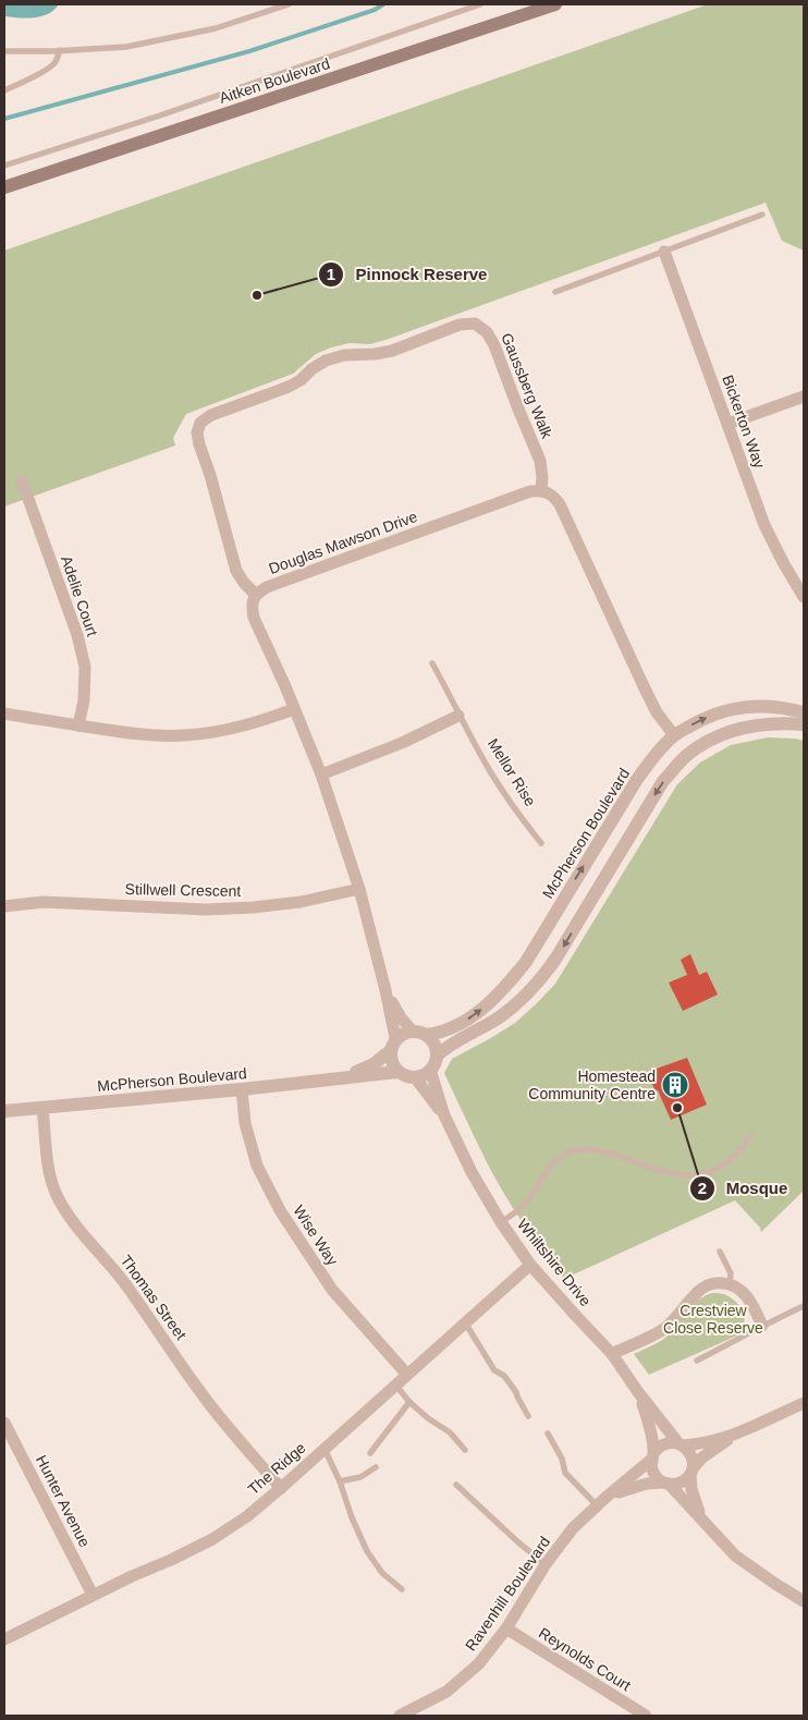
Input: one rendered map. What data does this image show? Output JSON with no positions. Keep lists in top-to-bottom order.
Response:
{
  "streets": {
    "main road": ["Aitken Boulevard"],
    "street": [
      "Gaussberg Walk",
      "Bickerton Way",
      "Douglas Mawson Drive",
      "Adelie Court",
      "McPherson Boulevard",
      "Stillwell Crescent",
      "Wise Way",
      "Whiltshire Drive",
      "Thomas Street",
      "The Ridge",
      "Hunter Avenue",
      "Ravenhill Boulevard",
      "Reynolds Court"
    ],
    "lane": ["Mellor Rise"]
  },
  "crossings": [
    ["Gaussberg Walk", "Douglas Mawson Drive"],
    ["McPherson Boulevard", "Wise Way"],
    ["McPherson Boulevard", "Whiltshire Drive"],
    ["McPherson Boulevard", "Thomas Street"],
    ["Wise Way", "The Ridge"],
    ["Whiltshire Drive", "The Ridge"],
    ["Whiltshire Drive", "Ravenhill Boulevard"],
    ["Thomas Street", "The Ridge"],
    ["The Ridge", "Hunter Avenue"],
    ["Ravenhill Boulevard", "Reynolds Court"]
  ],
  "parks": ["Crestview Close Reserve"],
  "places": {
    "other": ["Pinnock Reserve", "Mosque"],
    "building": ["Homestead Community Centre"]
  }
}
